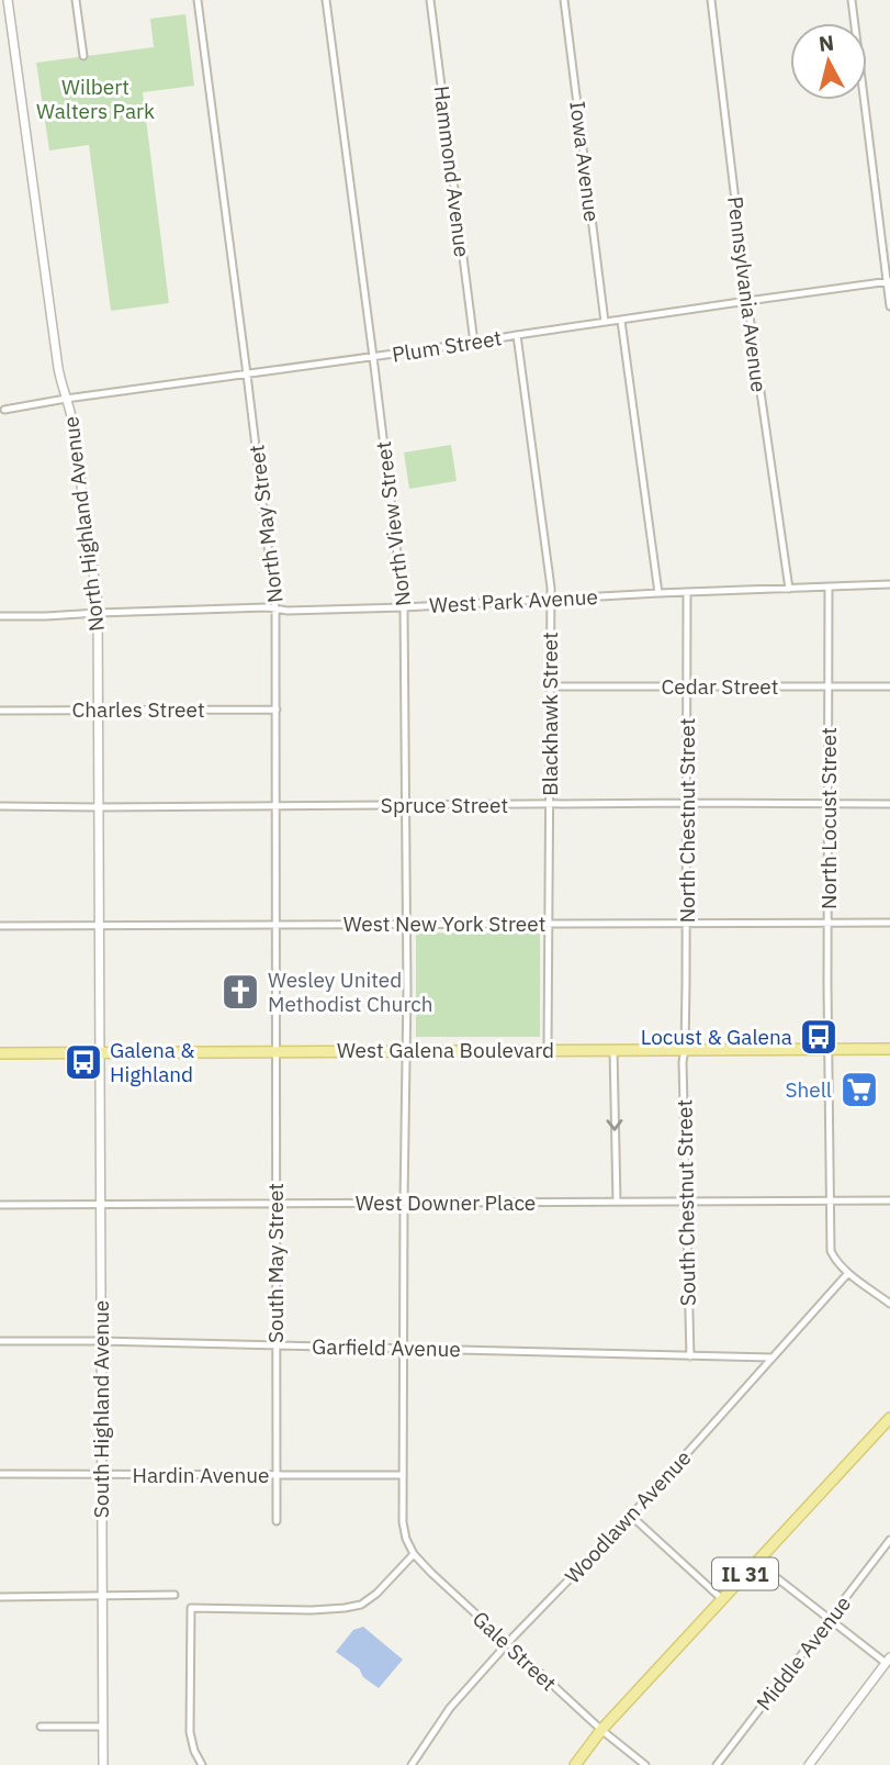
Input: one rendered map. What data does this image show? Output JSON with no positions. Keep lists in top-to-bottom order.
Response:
{
  "streets": {
    "main road": ["West Galena Boulevard", "IL 31"],
    "street": [
      "Iowa Avenue",
      "Hammond Avenue",
      "Pennsylvania Avenue",
      "Plum Street",
      "North Highland Avenue",
      "North May Street",
      "North View Street",
      "West Park Avenue",
      "Cedar Street",
      "Charles Street",
      "Blackhawk Street",
      "Spruce Street",
      "North Locust Street",
      "North Chestnut Street",
      "West New York Street",
      "West Downer Place",
      "South Chestnut Street",
      "South May Street",
      "Garfield Avenue",
      "South Highland Avenue",
      "Hardin Avenue",
      "Woodlawn Avenue",
      "Gale Street",
      "Middle Avenue"
    ]
  },
  "crossings": [
    ["Iowa Avenue", "Plum Street"],
    ["Hammond Avenue", "Plum Street"],
    ["Pennsylvania Avenue", "Plum Street"],
    ["Pennsylvania Avenue", "West Park Avenue"],
    ["Plum Street", "North Highland Avenue"],
    ["Plum Street", "North May Street"],
    ["Plum Street", "North View Street"],
    ["Plum Street", "Blackhawk Street"],
    ["North Highland Avenue", "West Park Avenue"],
    ["North Highland Avenue", "Charles Street"],
    ["North Highland Avenue", "Spruce Street"],
    ["North Highland Avenue", "West New York Street"],
    ["North Highland Avenue", "West Galena Boulevard"],
    ["North Highland Avenue", "South Highland Avenue"],
    ["North May Street", "West Park Avenue"],
    ["North May Street", "Charles Street"],
    ["North May Street", "Spruce Street"],
    ["North May Street", "West New York Street"],
    ["North May Street", "West Galena Boulevard"],
    ["North May Street", "South May Street"],
    ["North View Street", "West Park Avenue"],
    ["North View Street", "Spruce Street"],
    ["North View Street", "West New York Street"],
    ["North View Street", "West Galena Boulevard"],
    ["North View Street", "West Downer Place"],
    ["North View Street", "Garfield Avenue"],
    ["North View Street", "Gale Street"],
    ["West Park Avenue", "Blackhawk Street"],
    ["West Park Avenue", "North Locust Street"],
    ["West Park Avenue", "North Chestnut Street"],
    ["Cedar Street", "Blackhawk Street"],
    ["Cedar Street", "North Locust Street"],
    ["Cedar Street", "North Chestnut Street"],
    ["Blackhawk Street", "Spruce Street"],
    ["Blackhawk Street", "West New York Street"],
    ["Blackhawk Street", "West Galena Boulevard"],
    ["Spruce Street", "North Locust Street"],
    ["Spruce Street", "North Chestnut Street"],
    ["North Locust Street", "West New York Street"],
    ["North Locust Street", "West Galena Boulevard"],
    ["North Locust Street", "West Downer Place"],
    ["North Locust Street", "Woodlawn Avenue"],
    ["North Chestnut Street", "West New York Street"],
    ["North Chestnut Street", "West Galena Boulevard"],
    ["North Chestnut Street", "South Chestnut Street"],
    ["West Galena Boulevard", "South Chestnut Street"],
    ["West Galena Boulevard", "South May Street"],
    ["West Galena Boulevard", "South Highland Avenue"],
    ["West Downer Place", "South Chestnut Street"],
    ["West Downer Place", "South May Street"],
    ["West Downer Place", "South Highland Avenue"],
    ["South Chestnut Street", "Garfield Avenue"],
    ["South May Street", "Garfield Avenue"],
    ["South May Street", "Hardin Avenue"],
    ["Garfield Avenue", "South Highland Avenue"],
    ["Garfield Avenue", "Woodlawn Avenue"],
    ["Garfield Avenue", "Gale Street"],
    ["South Highland Avenue", "Hardin Avenue"],
    ["Hardin Avenue", "Gale Street"],
    ["Woodlawn Avenue", "Gale Street"],
    ["IL 31", "Gale Street"]
  ],
  "parks": ["Wilbert Walters Park"],
  "places": {
    "church": ["Wesley United Methodist Church"],
    "bus stop": ["Locust & Galena", "Galena & Highland"],
    "supermarket": ["Shell"]
  },
  "north": "top"
}
